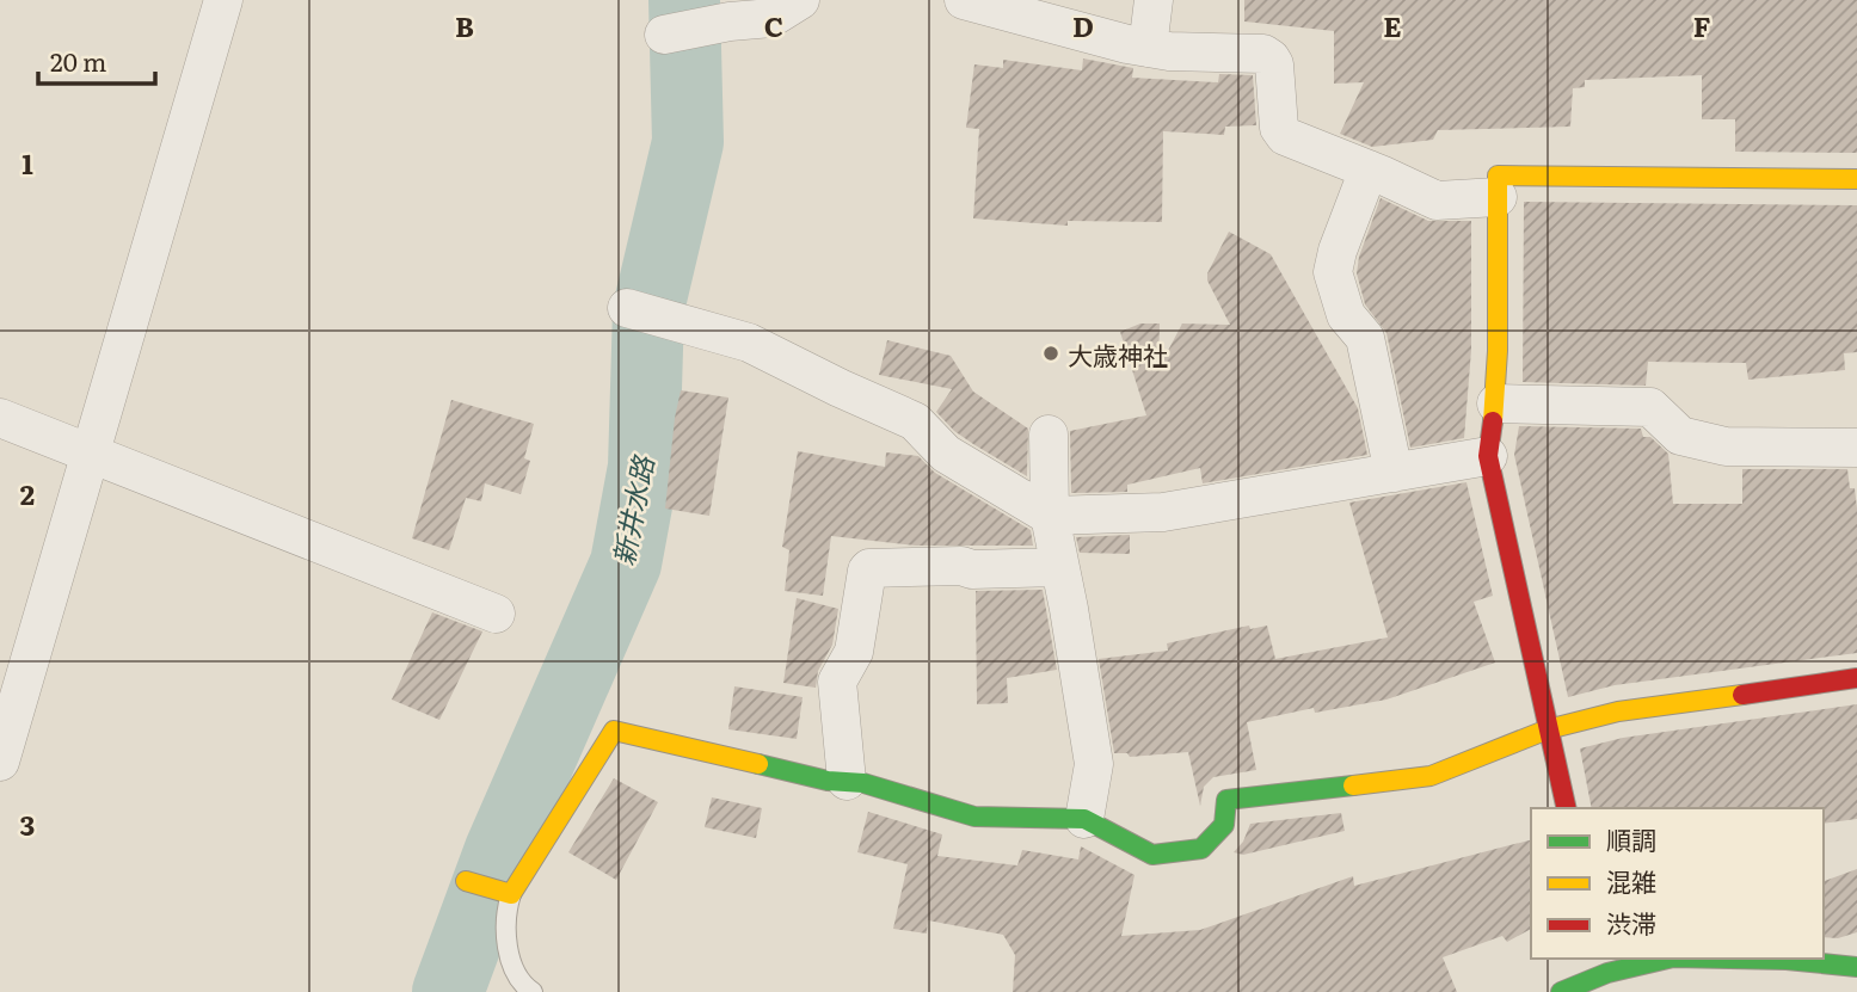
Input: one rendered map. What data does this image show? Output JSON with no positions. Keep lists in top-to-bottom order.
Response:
{
  "water": ["新井水路"],
  "places": ["大歳神社"],
  "legend": ["順調", "混雑", "渋滞"],
  "scale_bar": "20 m",
  "grid": {
    "columns": [
      "B",
      "C",
      "D",
      "E",
      "F"
    ],
    "rows": ["1", "2", "3"]
  }
}
